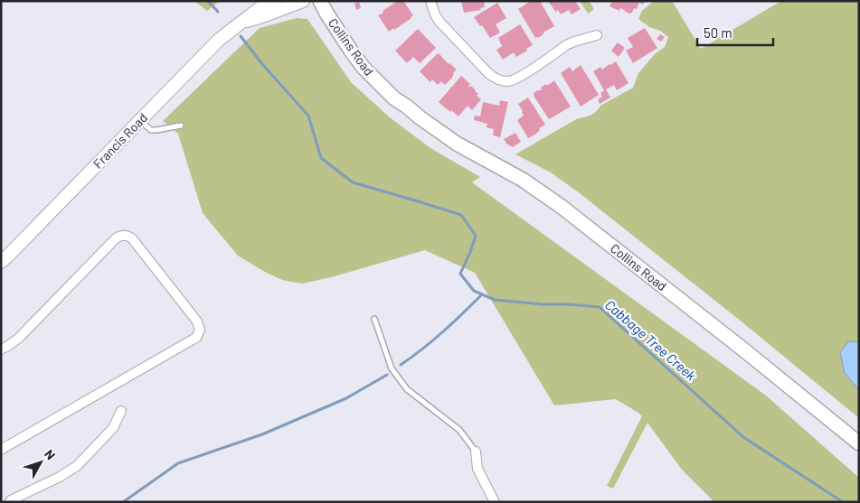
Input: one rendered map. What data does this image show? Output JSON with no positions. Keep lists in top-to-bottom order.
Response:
{
  "streets": {
    "main road": ["Collins Road"],
    "street": ["Francis Road"]
  },
  "water": ["Cabbage Tree Creek"],
  "scale_bar": "50 m",
  "north": "top right"
}
